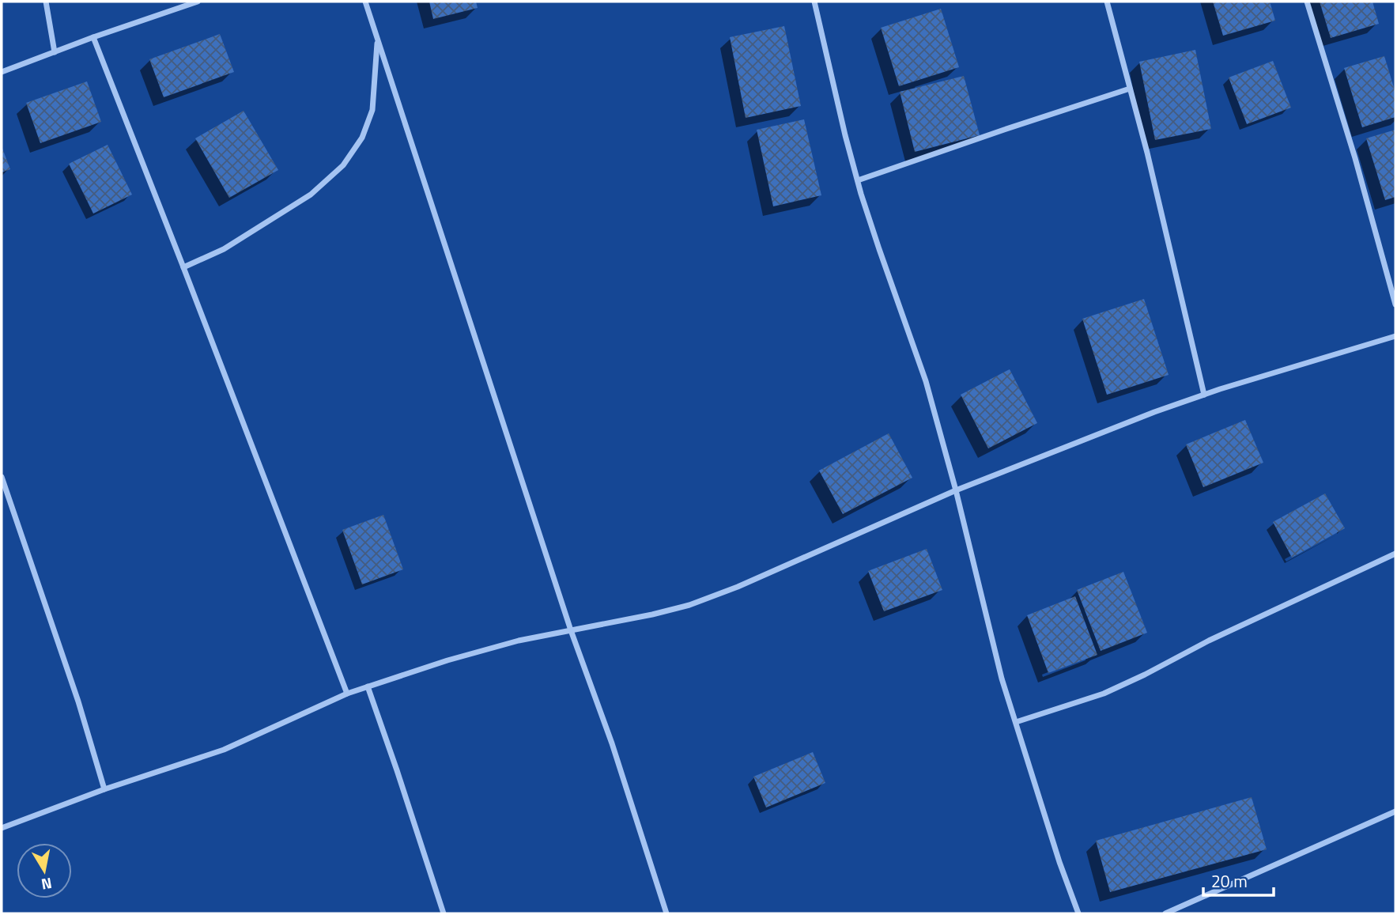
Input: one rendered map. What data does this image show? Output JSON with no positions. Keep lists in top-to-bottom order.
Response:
{
  "scale_bar": "20 m",
  "north": "bottom"
}
